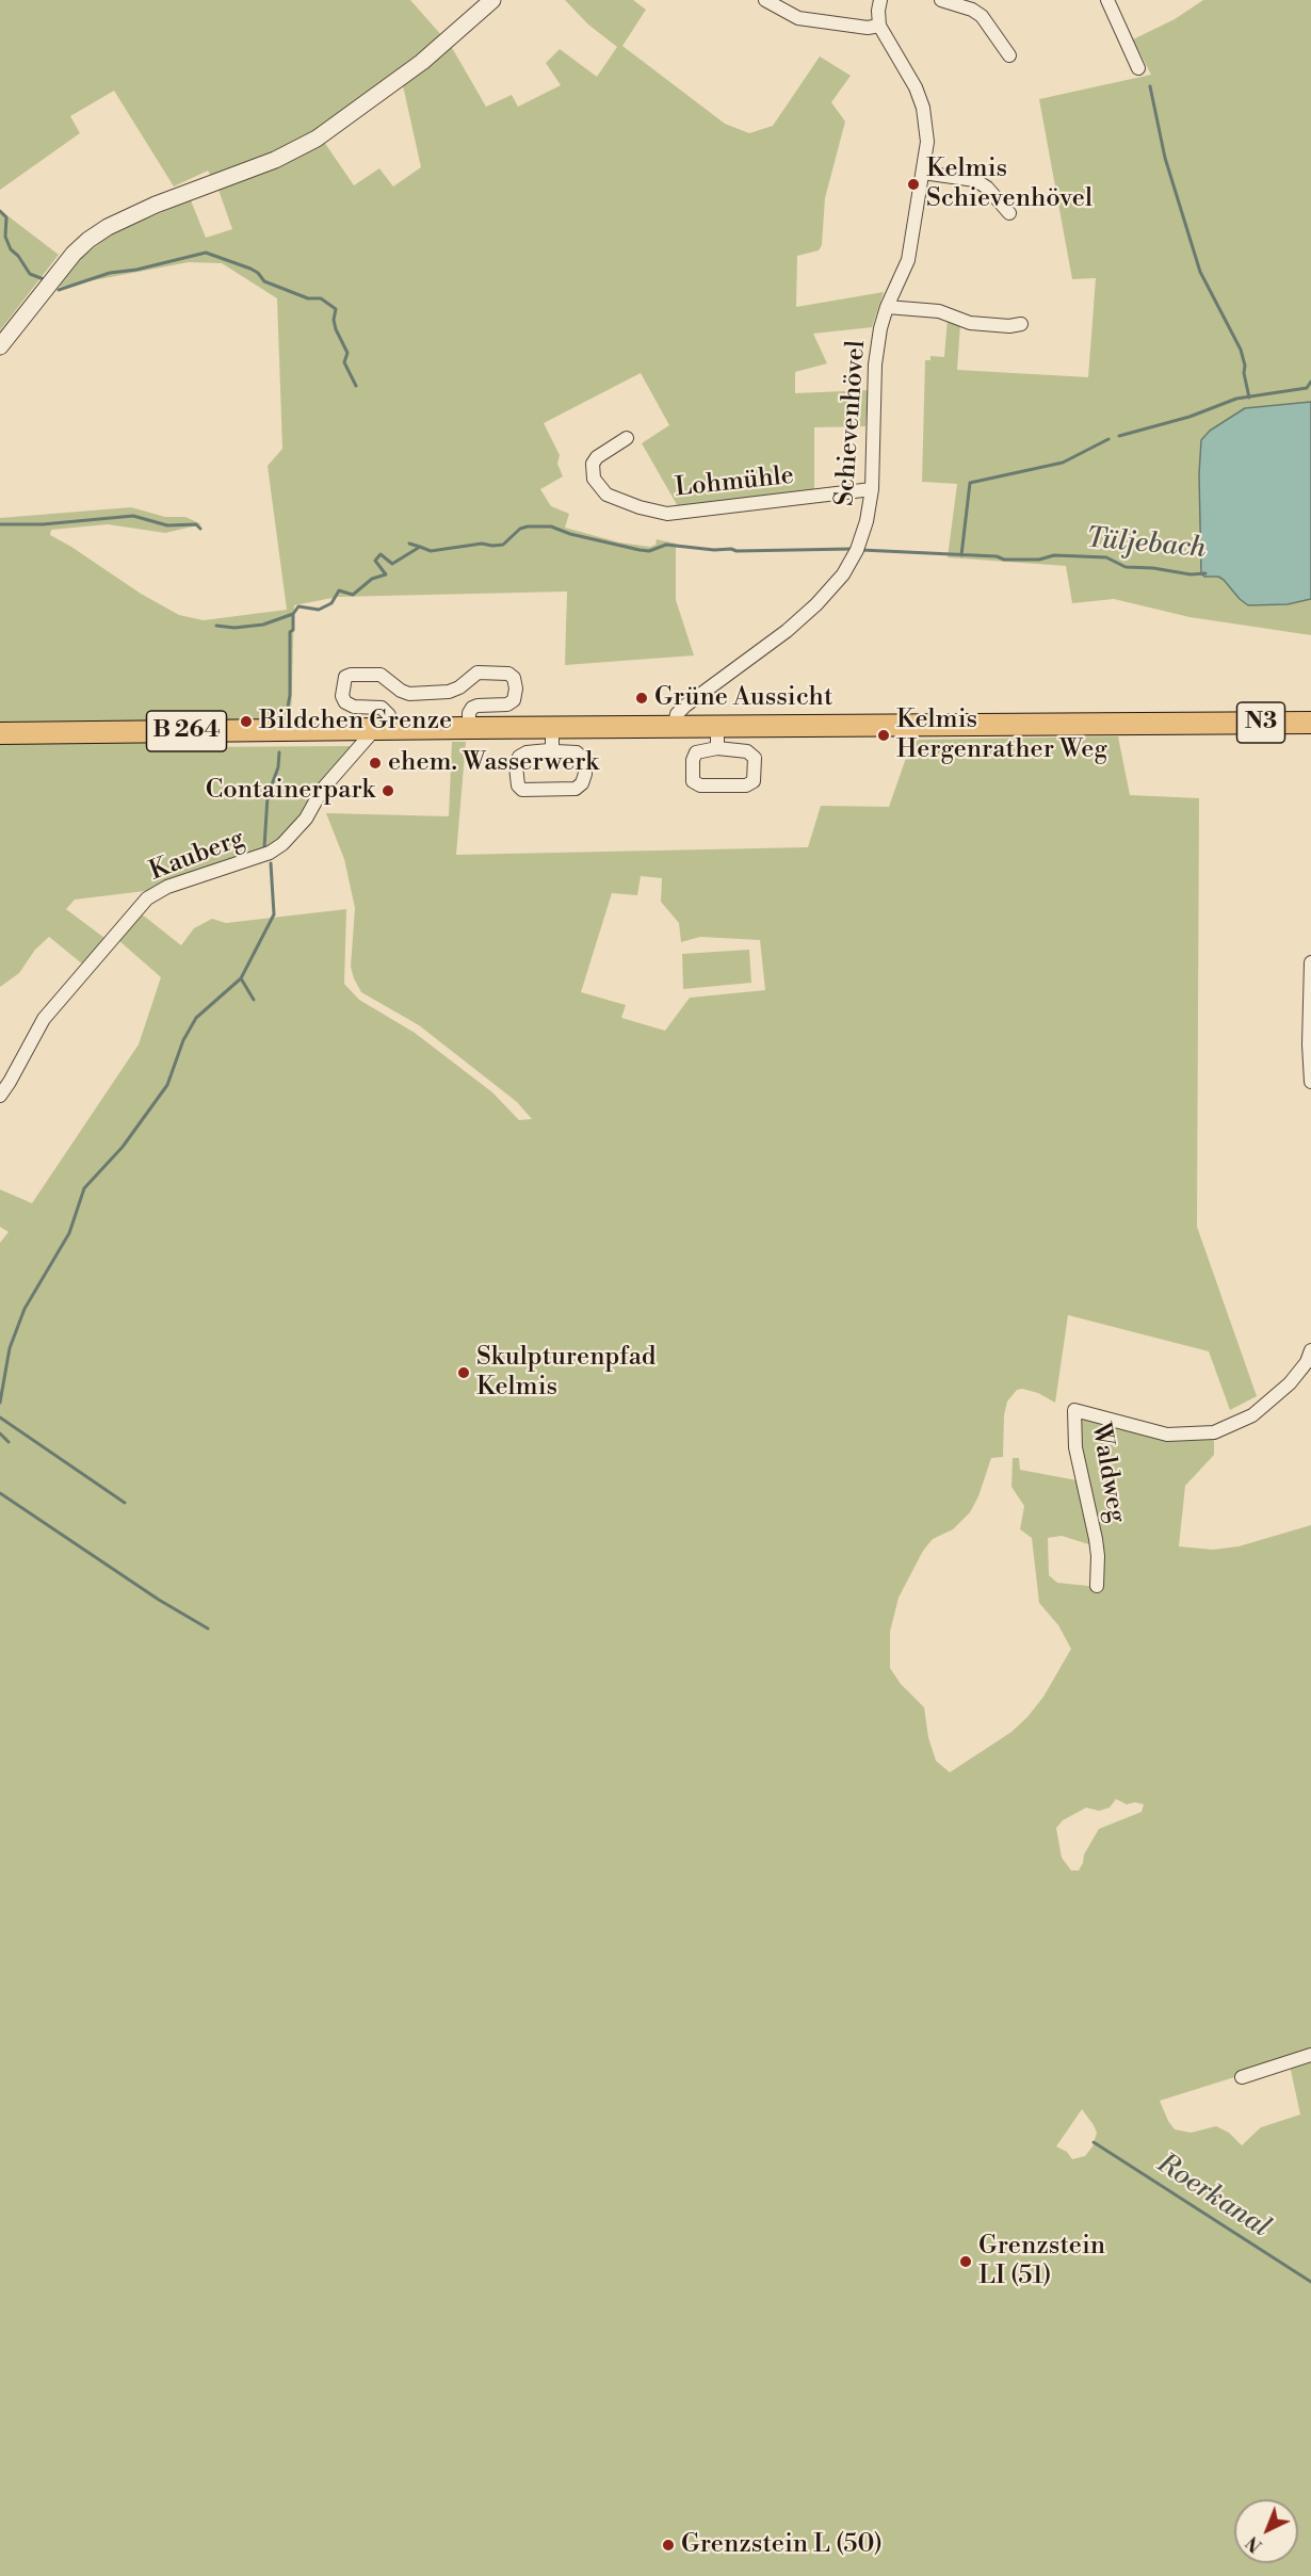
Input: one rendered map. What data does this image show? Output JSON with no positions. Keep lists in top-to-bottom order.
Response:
{
  "streets": {
    "main road": ["N3", "B 264"],
    "street": [
      "Schievenhövel",
      "Lohmühle",
      "Kauberg",
      "Waldweg"
    ]
  },
  "crossings": [
    ["Schievenhövel", "Lohmühle"],
    ["Schievenhövel", "N3"],
    ["N3", "B 264"],
    ["N3", "Kauberg"],
    ["B 264", "Kauberg"]
  ],
  "water": ["Tüljebach", "Roerkanal"],
  "places": [
    "Kelmis Schievenhövel",
    "Grüne Aussicht",
    "Bildchen Grenze",
    "Kelmis Hergenrather Weg",
    "ehem. Wasserwerk",
    "Containerpark",
    "Skulpturenpfad Kelmis",
    "Grenzstein LI (51)",
    "Grenzstein L (50)"
  ],
  "north": "bottom left"
}
